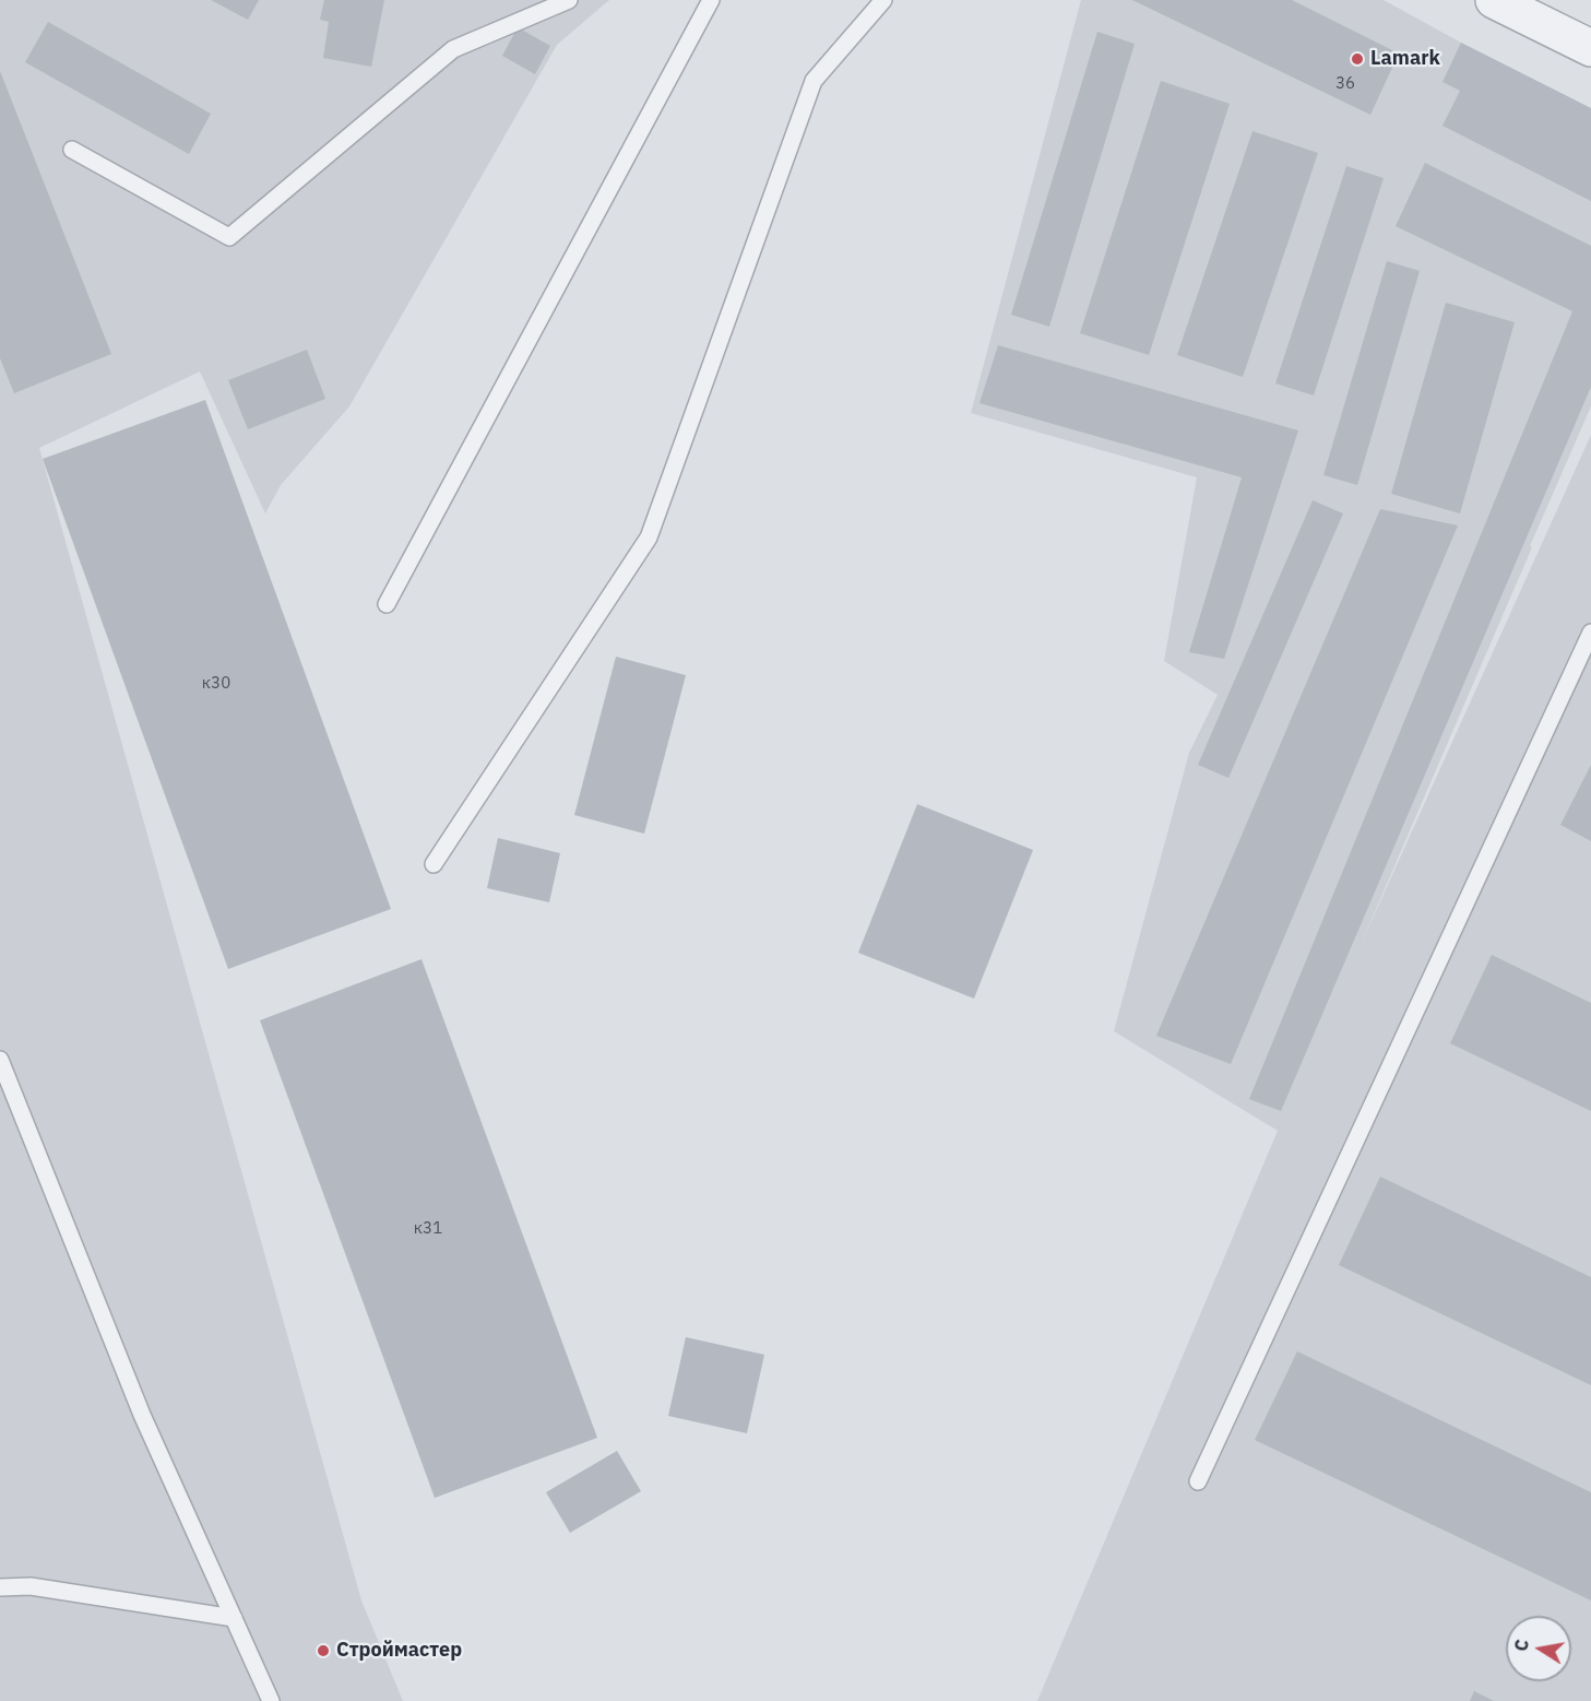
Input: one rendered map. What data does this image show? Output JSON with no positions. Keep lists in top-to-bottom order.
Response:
{
  "places": ["Lamark", "Строймастер"],
  "house_numbers": ["36", "к30", "к31"],
  "north": "left"
}
